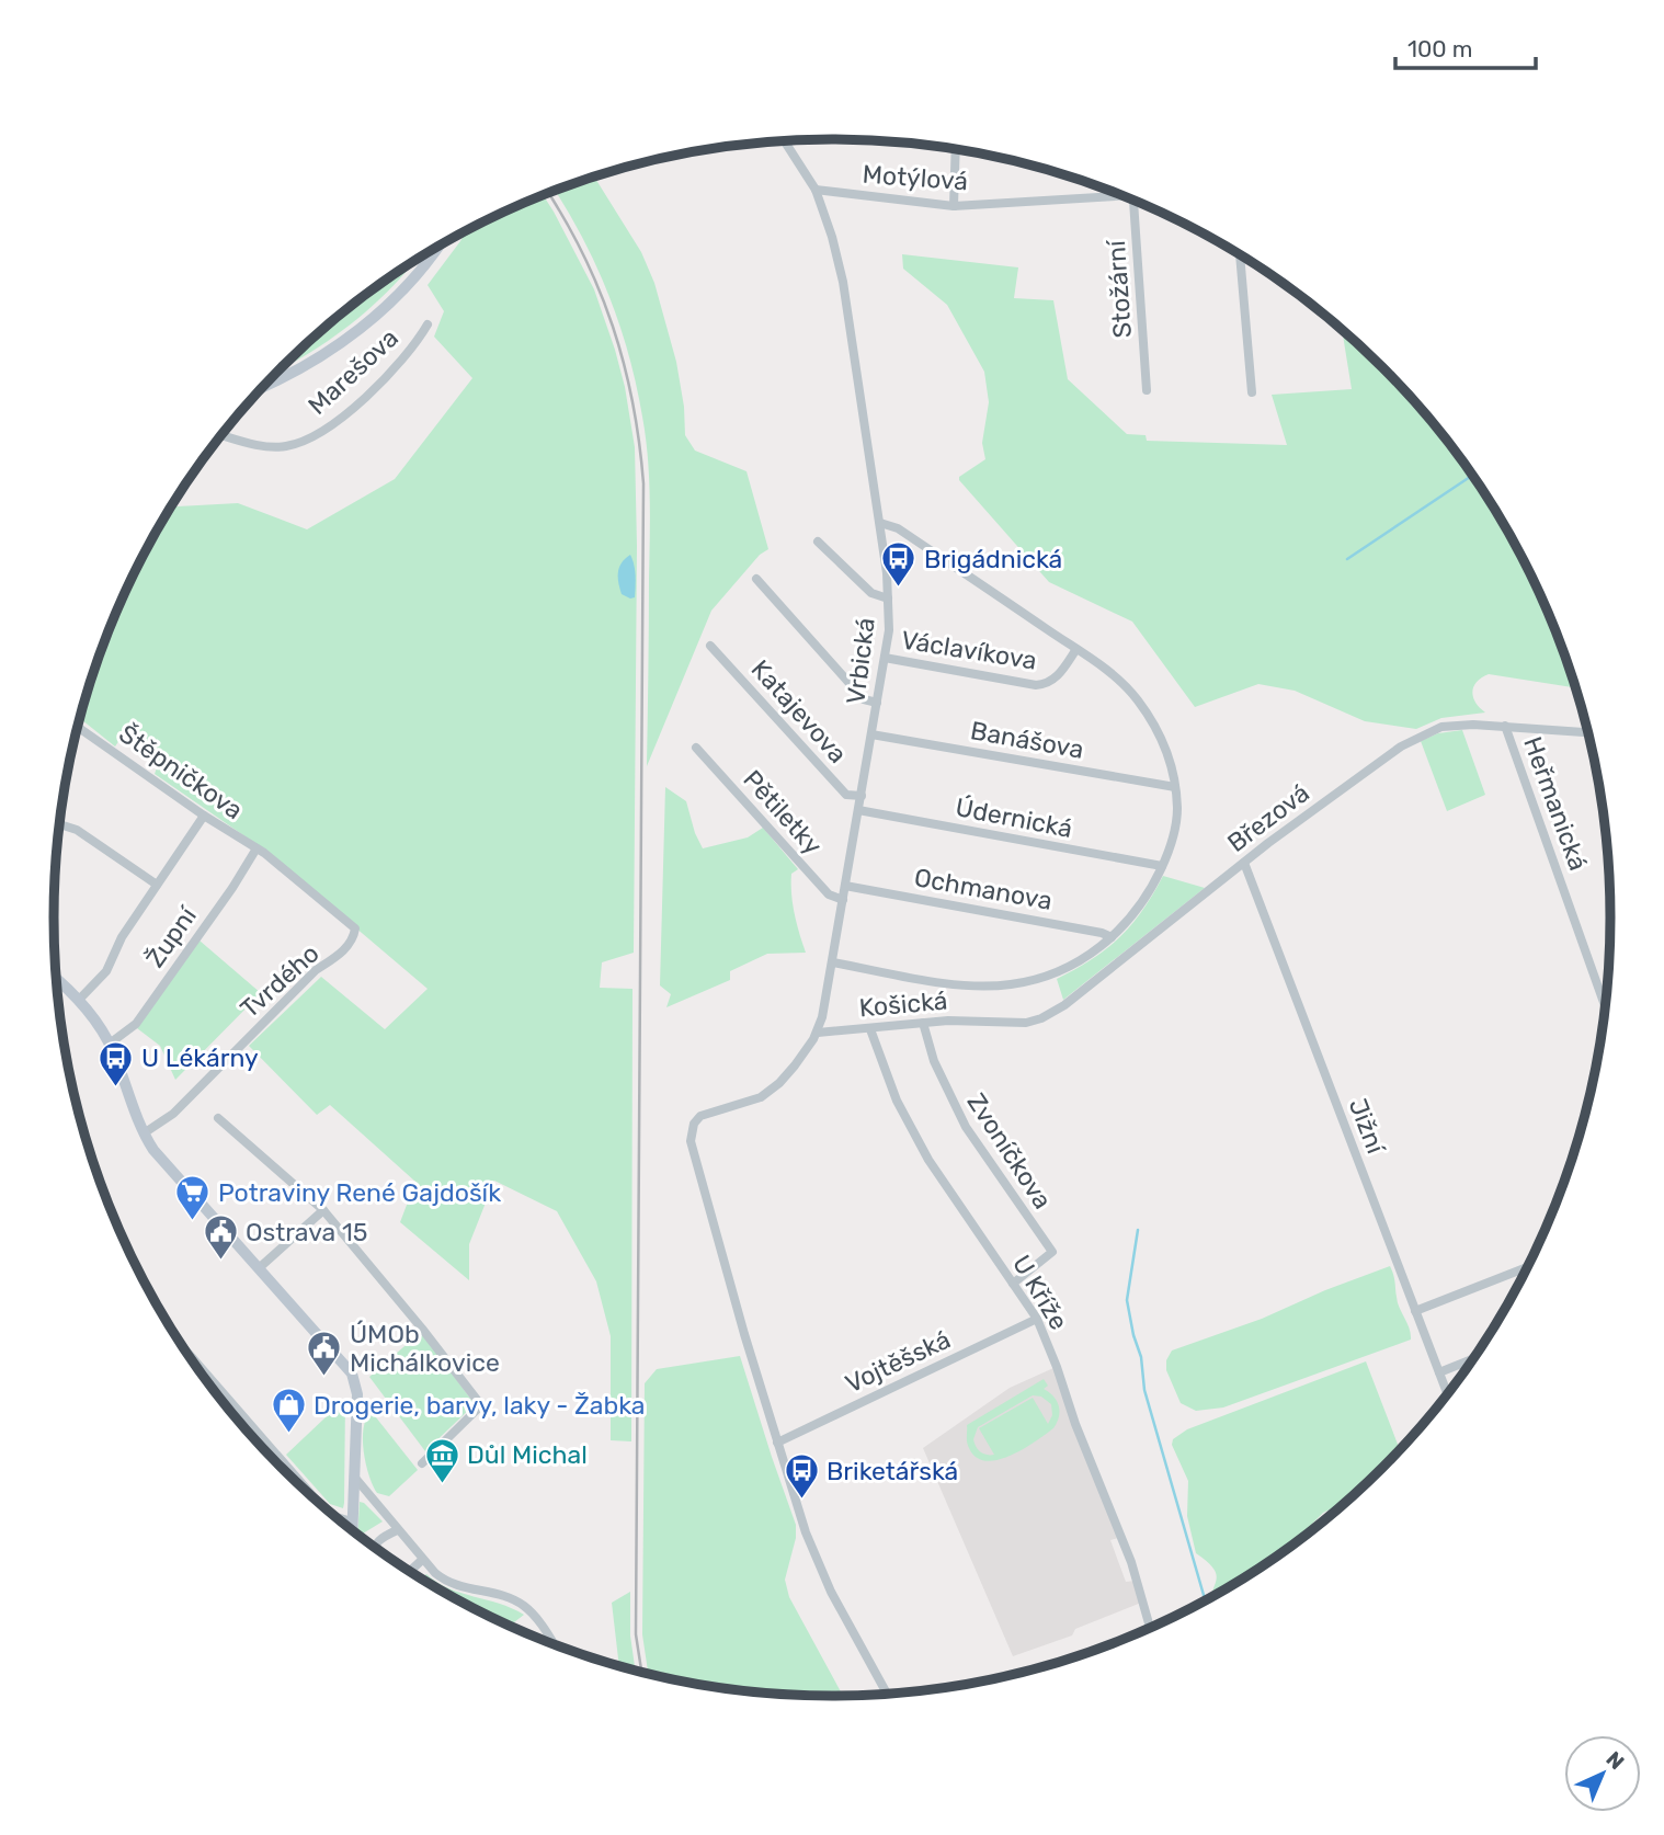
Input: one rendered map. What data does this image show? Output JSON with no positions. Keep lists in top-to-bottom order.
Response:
{
  "streets": {
    "street": [
      "Motýlová",
      "Stožární",
      "Marešova",
      "Václavíkova",
      "Vrbická",
      "Katajevova",
      "Banášova",
      "Štěpničkova",
      "Heřmanická",
      "Pětiletky",
      "Údernická",
      "Březová",
      "Ochmanova",
      "Župní",
      "Tvrdého",
      "Košická",
      "Jižní",
      "Zvoníčkova",
      "U Kříže",
      "Vojtěšská"
    ]
  },
  "crossings": [
    ["Motýlová", "Vrbická"],
    ["Václavíkova", "Vrbická"],
    ["Vrbická", "Katajevova"],
    ["Vrbická", "Banášova"],
    ["Vrbická", "Pětiletky"],
    ["Vrbická", "Údernická"],
    ["Vrbická", "Ochmanova"],
    ["Vrbická", "Košická"],
    ["Vrbická", "Vojtěšská"],
    ["Štěpničkova", "Župní"],
    ["Štěpničkova", "Tvrdého"],
    ["Heřmanická", "Březová"],
    ["Březová", "Košická"],
    ["Březová", "Jižní"],
    ["Košická", "Zvoníčkova"],
    ["Košická", "U Kříže"],
    ["Zvoníčkova", "U Kříže"],
    ["U Kříže", "Vojtěšská"]
  ],
  "places": {
    "bus stop": ["Brigádnická", "U Lékárny", "Briketářská"],
    "supermarket": ["Potraviny René Gajdošík"],
    "public building": ["Ostrava 15", "ÚMOb Michálkovice"],
    "shop": ["Drogerie, barvy, laky - Žabka"],
    "museum": ["Důl Michal"]
  },
  "scale_bar": "100 m",
  "north": "top right"
}
